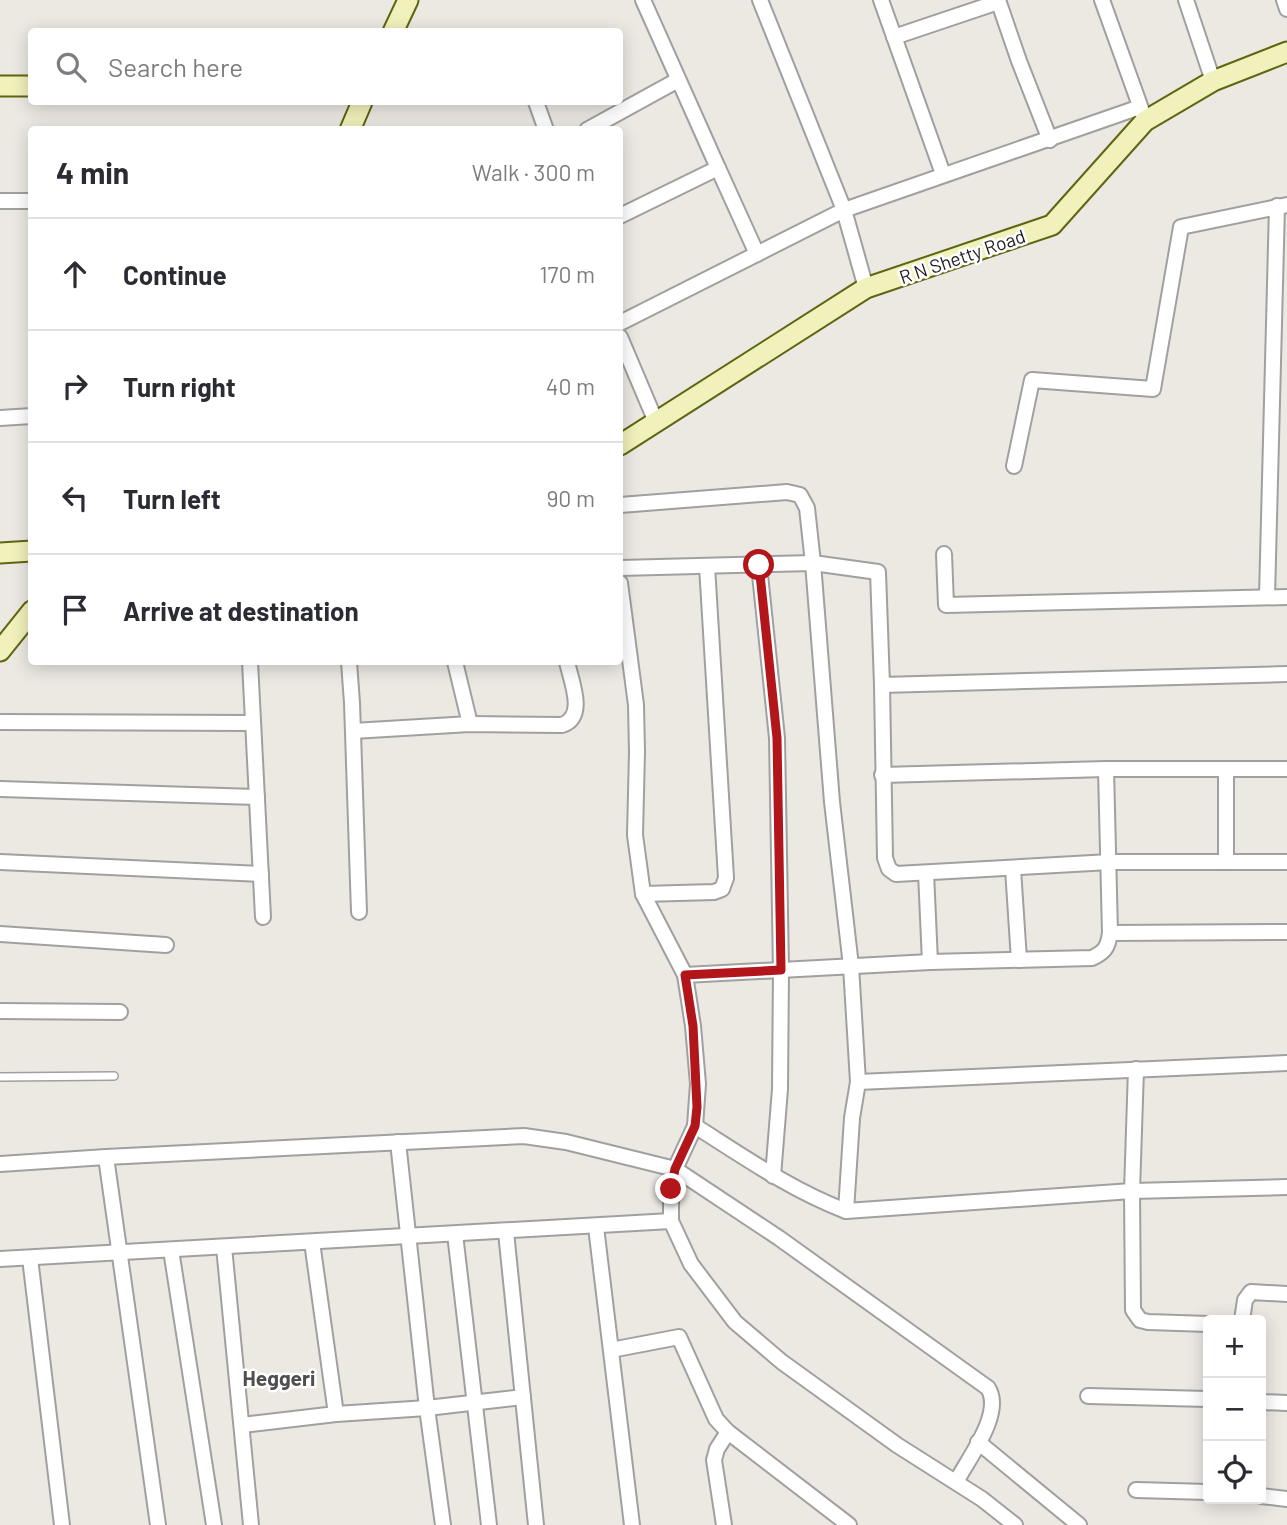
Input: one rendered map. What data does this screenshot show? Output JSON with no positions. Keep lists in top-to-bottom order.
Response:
{
  "streets": {
    "street": ["R N Shetty Road"]
  },
  "districts": ["Heggeri"],
  "page": {
    "search": "Search here",
    "heading": ["4 min", "Walk · 300 m"],
    "list": [
      ["Continue", "170 m"],
      ["Turn right", "40 m"],
      ["Turn left", "90 m"],
      "Arrive at destination"
    ],
    "map_buttons": ["+", "−"]
  }
}
